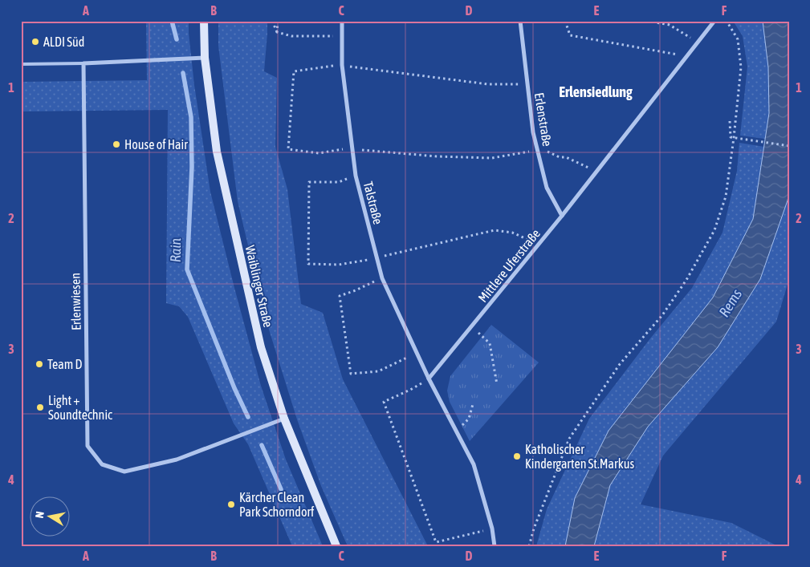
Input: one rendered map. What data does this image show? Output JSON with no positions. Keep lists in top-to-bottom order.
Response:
{
  "streets": {
    "main road": ["Waiblinger Straße"],
    "street": [
      "Erlenstraße",
      "Talstraße",
      "Mittlere Uferstraße",
      "Erlenwiesen"
    ]
  },
  "crossings": [
    ["Erlenstraße", "Mittlere Uferstraße"],
    ["Talstraße", "Mittlere Uferstraße"],
    ["Waiblinger Straße", "Erlenwiesen"]
  ],
  "districts": ["Erlensiedlung"],
  "water": ["Rain", "Rems"],
  "places": [
    "ALDI Süd",
    "House of Hair",
    "Team D",
    "Light + Soundtechnic",
    "Katholischer Kindergarten St.Markus",
    "Kärcher Clean Park Schorndorf"
  ],
  "north": "left",
  "grid": {
    "columns": [
      "A",
      "B",
      "C",
      "D",
      "E",
      "F"
    ],
    "rows": [
      "1",
      "2",
      "3",
      "4"
    ]
  }
}
